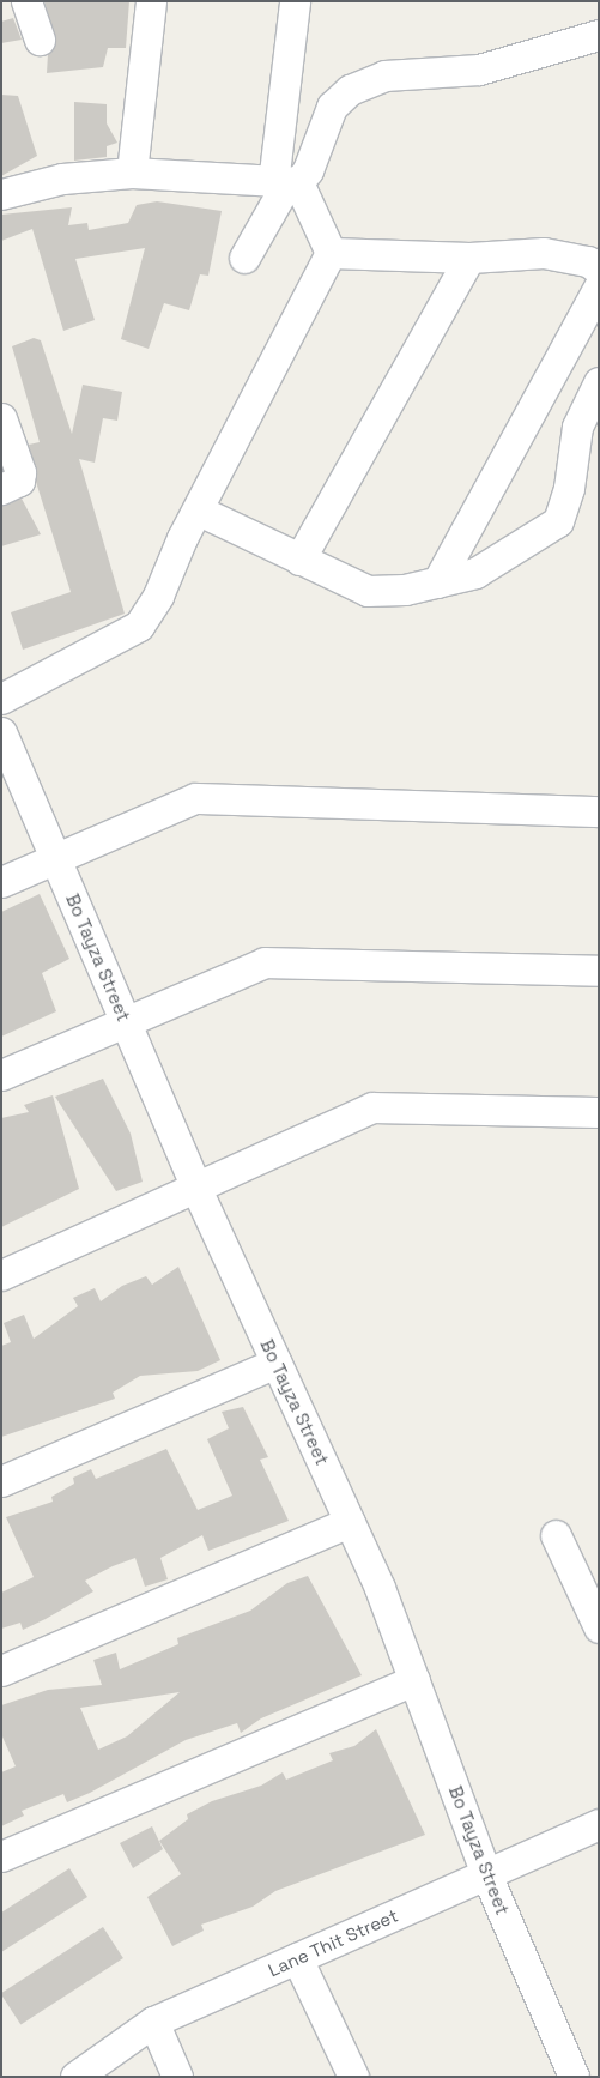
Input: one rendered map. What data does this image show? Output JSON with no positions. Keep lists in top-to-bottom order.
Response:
{
  "streets": {
    "street": ["Bo Tayza Street", "Lane Thit Street"]
  },
  "crossings": [
    ["Bo Tayza Street", "Lane Thit Street"]
  ]
}
